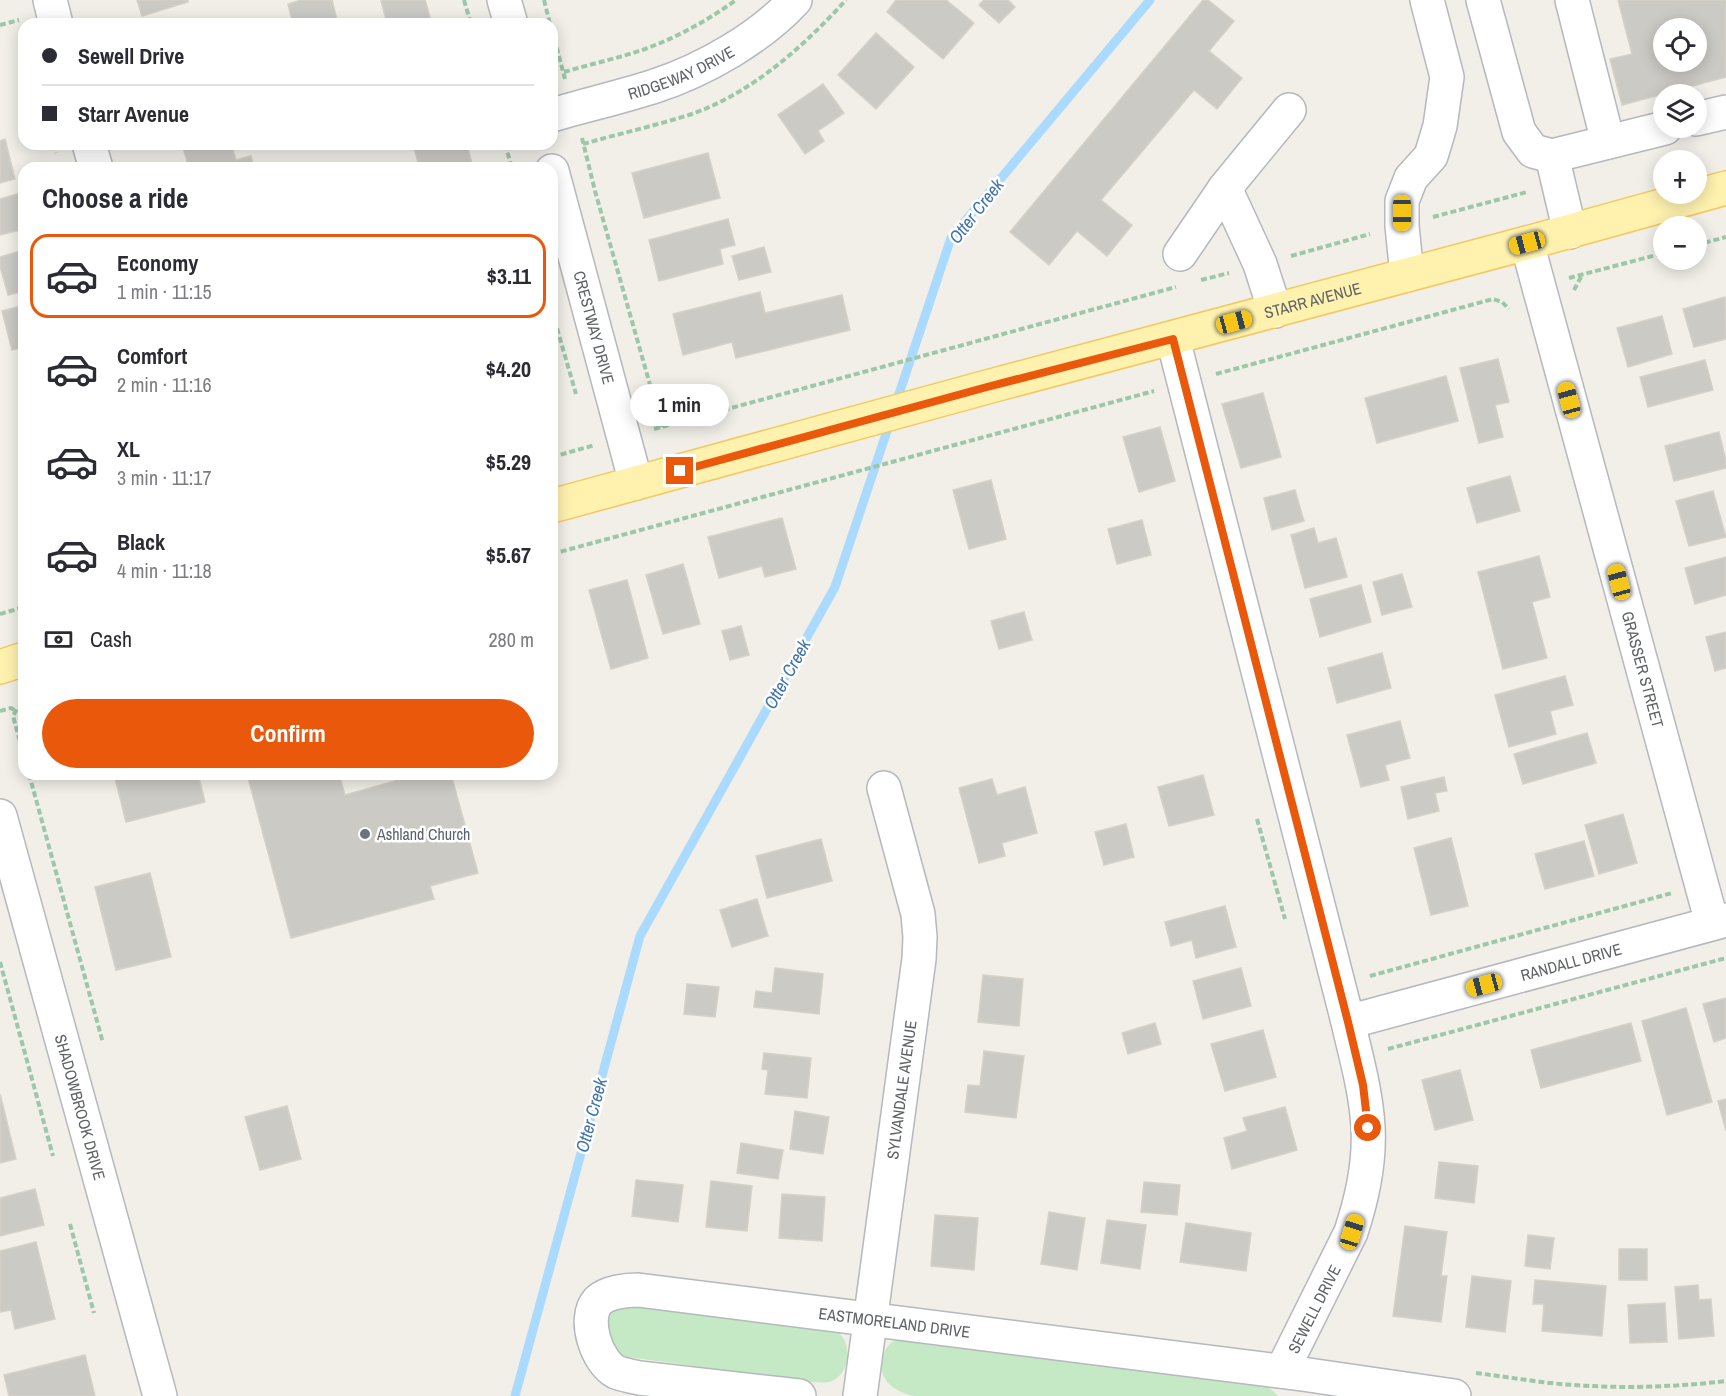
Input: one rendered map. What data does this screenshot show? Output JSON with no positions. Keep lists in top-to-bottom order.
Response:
{
  "streets": {
    "main road": ["STARR AVENUE"],
    "street": [
      "RIDGEWAY DRIVE",
      "CRESTWAY DRIVE",
      "GRASSER STREET",
      "RANDALL DRIVE",
      "SYLVANDALE AVENUE",
      "SHADOWBROOK DRIVE",
      "SEWELL DRIVE",
      "EASTMORELAND DRIVE"
    ]
  },
  "crossings": [
    ["STARR AVENUE", "CRESTWAY DRIVE"],
    ["STARR AVENUE", "GRASSER STREET"],
    ["STARR AVENUE", "SEWELL DRIVE"],
    ["GRASSER STREET", "RANDALL DRIVE"],
    ["RANDALL DRIVE", "SEWELL DRIVE"],
    ["SYLVANDALE AVENUE", "EASTMORELAND DRIVE"],
    ["SEWELL DRIVE", "EASTMORELAND DRIVE"]
  ],
  "water": ["Otter Creek"],
  "places": ["Ashland Church"],
  "page": {
    "map_buttons": ["+", "−"],
    "banner": ["Sewell Drive", "Starr Avenue"],
    "heading": "Choose a ride",
    "list": [
      {
        "name": "Economy",
        "note": "1 min · 11:15",
        "value": "$3.11"
      },
      {
        "name": "Comfort",
        "note": "2 min · 11:16",
        "value": "$4.20"
      },
      {
        "name": "XL",
        "note": "3 min · 11:17",
        "value": "$5.29"
      },
      {
        "name": "Black",
        "note": "4 min · 11:18",
        "value": "$5.67"
      }
    ],
    "bubble": "1 min",
    "pay": ["Cash", "280 m"],
    "buttons": "Confirm"
  }
}
